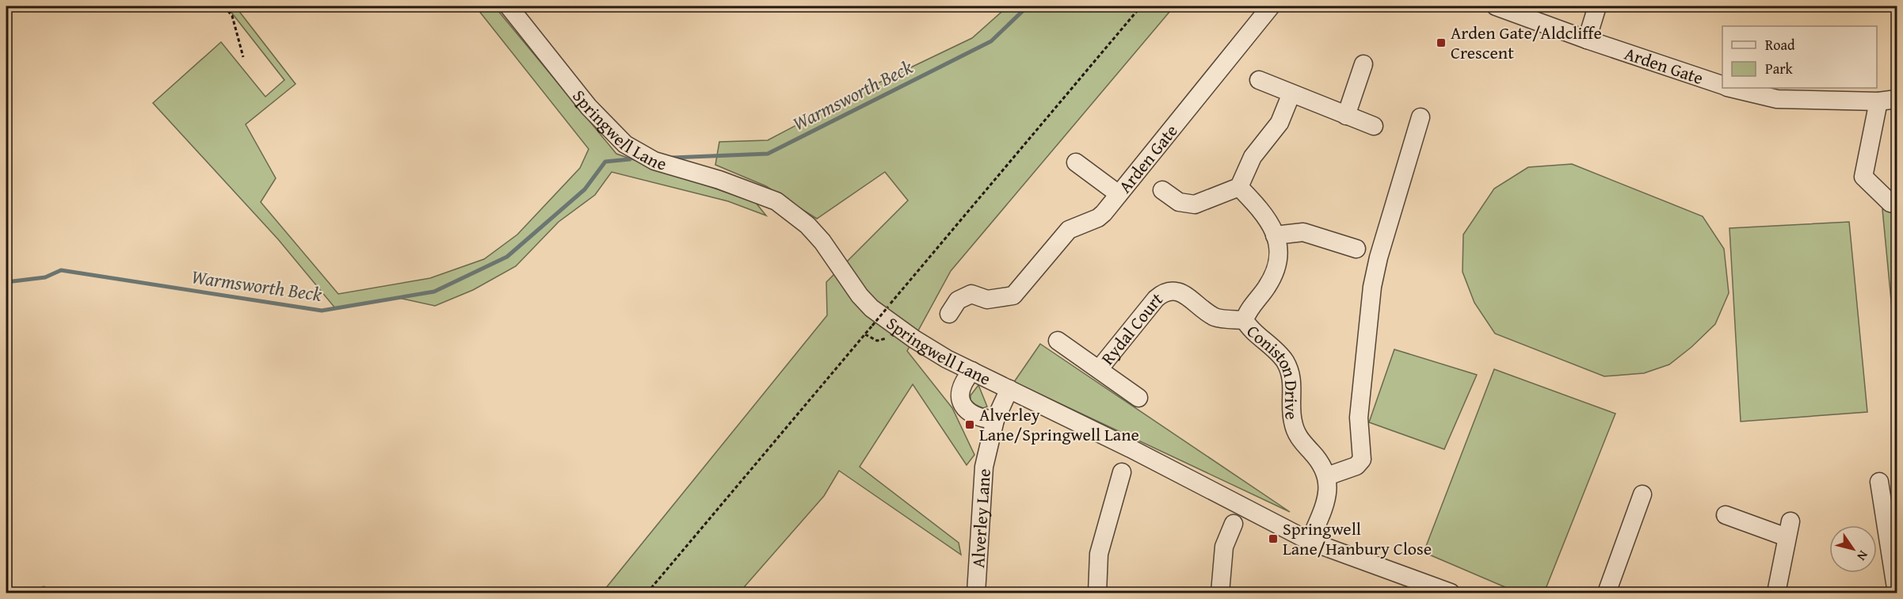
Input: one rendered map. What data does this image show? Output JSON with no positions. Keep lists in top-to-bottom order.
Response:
{
  "streets": {
    "street": [
      "Arden Gate",
      "Springwell Lane",
      "Rydal Court",
      "Coniston Drive",
      "Alverley Lane"
    ]
  },
  "crossings": [
    ["Springwell Lane", "Alverley Lane"],
    ["Rydal Court", "Coniston Drive"]
  ],
  "water": ["Warmsworth Beck"],
  "places": {
    "transit": ["Arden Gate/Aldcliffe Crescent", "Alverley Lane/Springwell Lane", "Springwell Lane/Hanbury Close"]
  },
  "legend": ["Road", "Park"],
  "north": "bottom right"
}
